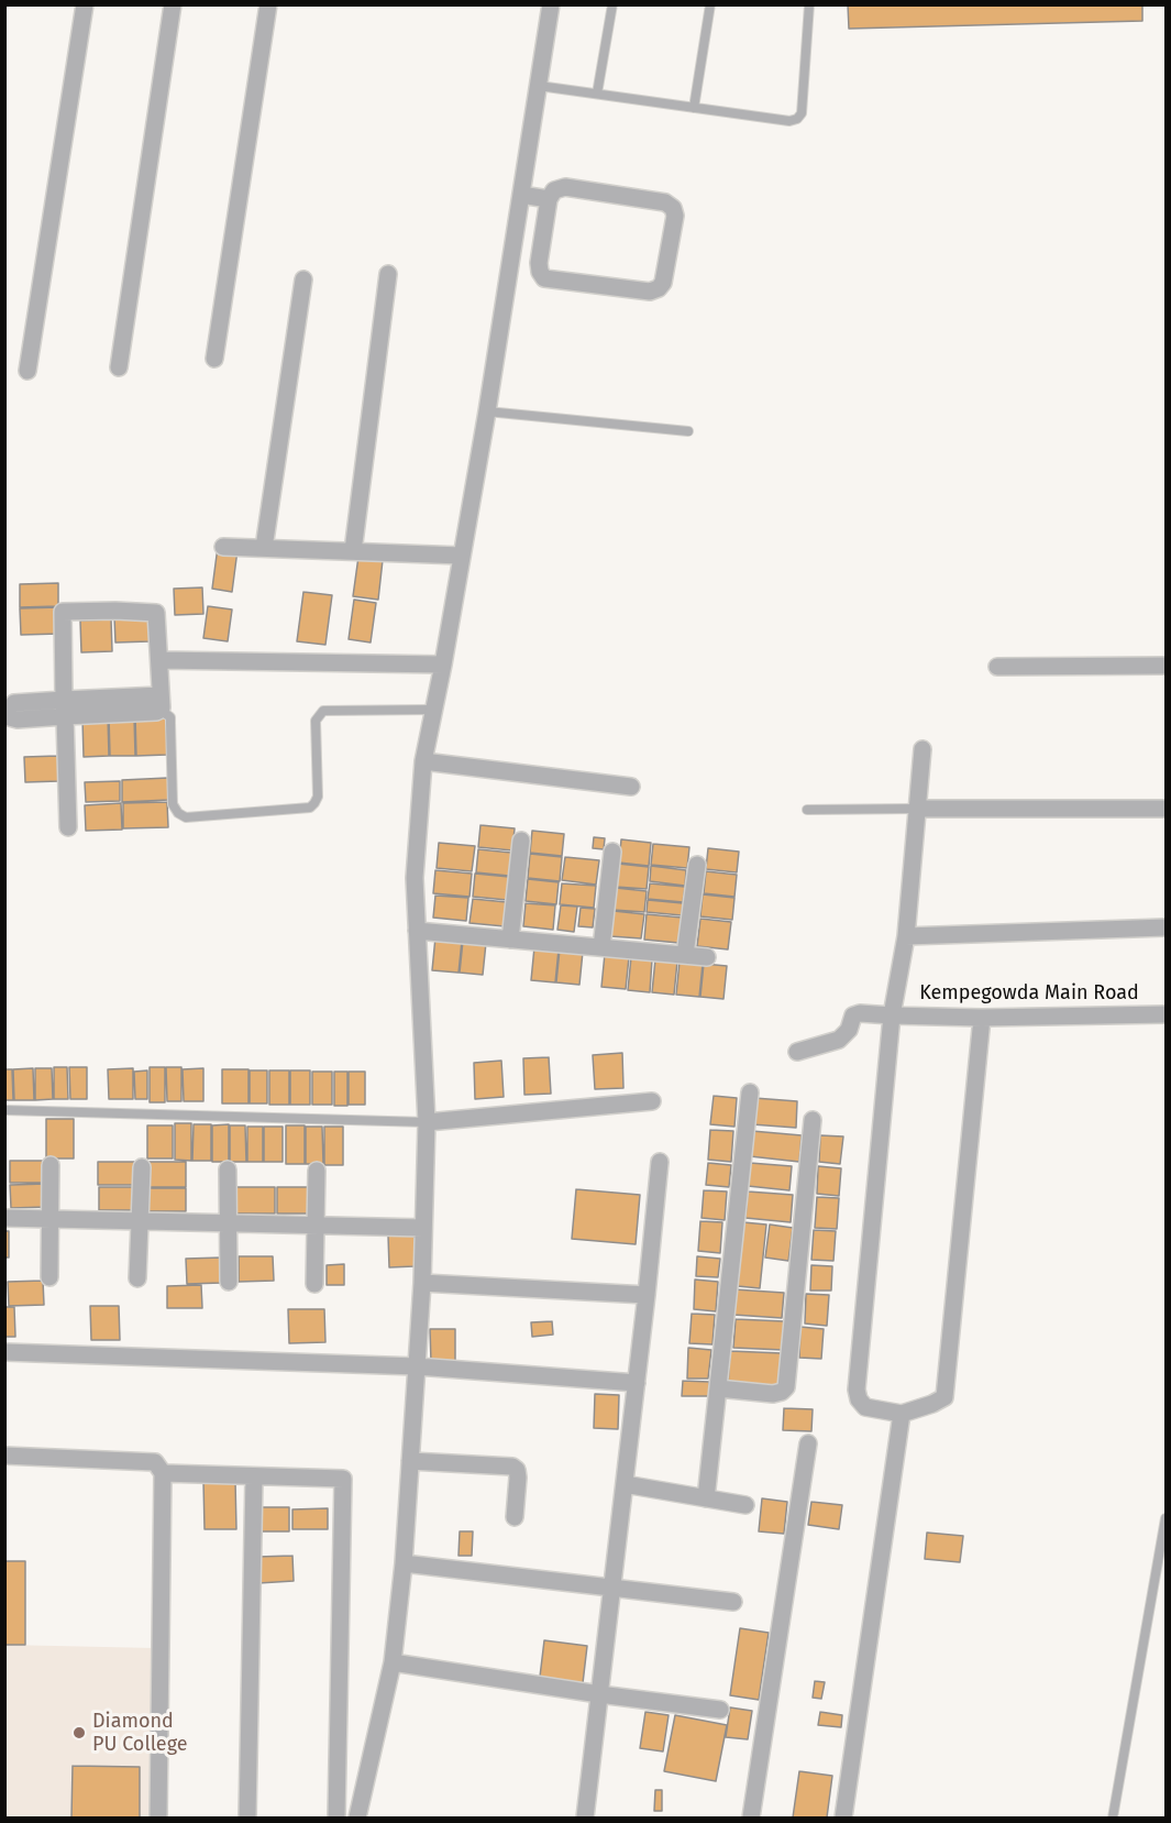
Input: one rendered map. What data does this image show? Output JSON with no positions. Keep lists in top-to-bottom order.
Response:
{
  "streets": {
    "street": ["Kempegowda Main Road"]
  },
  "places": ["Diamond PU College"]
}
